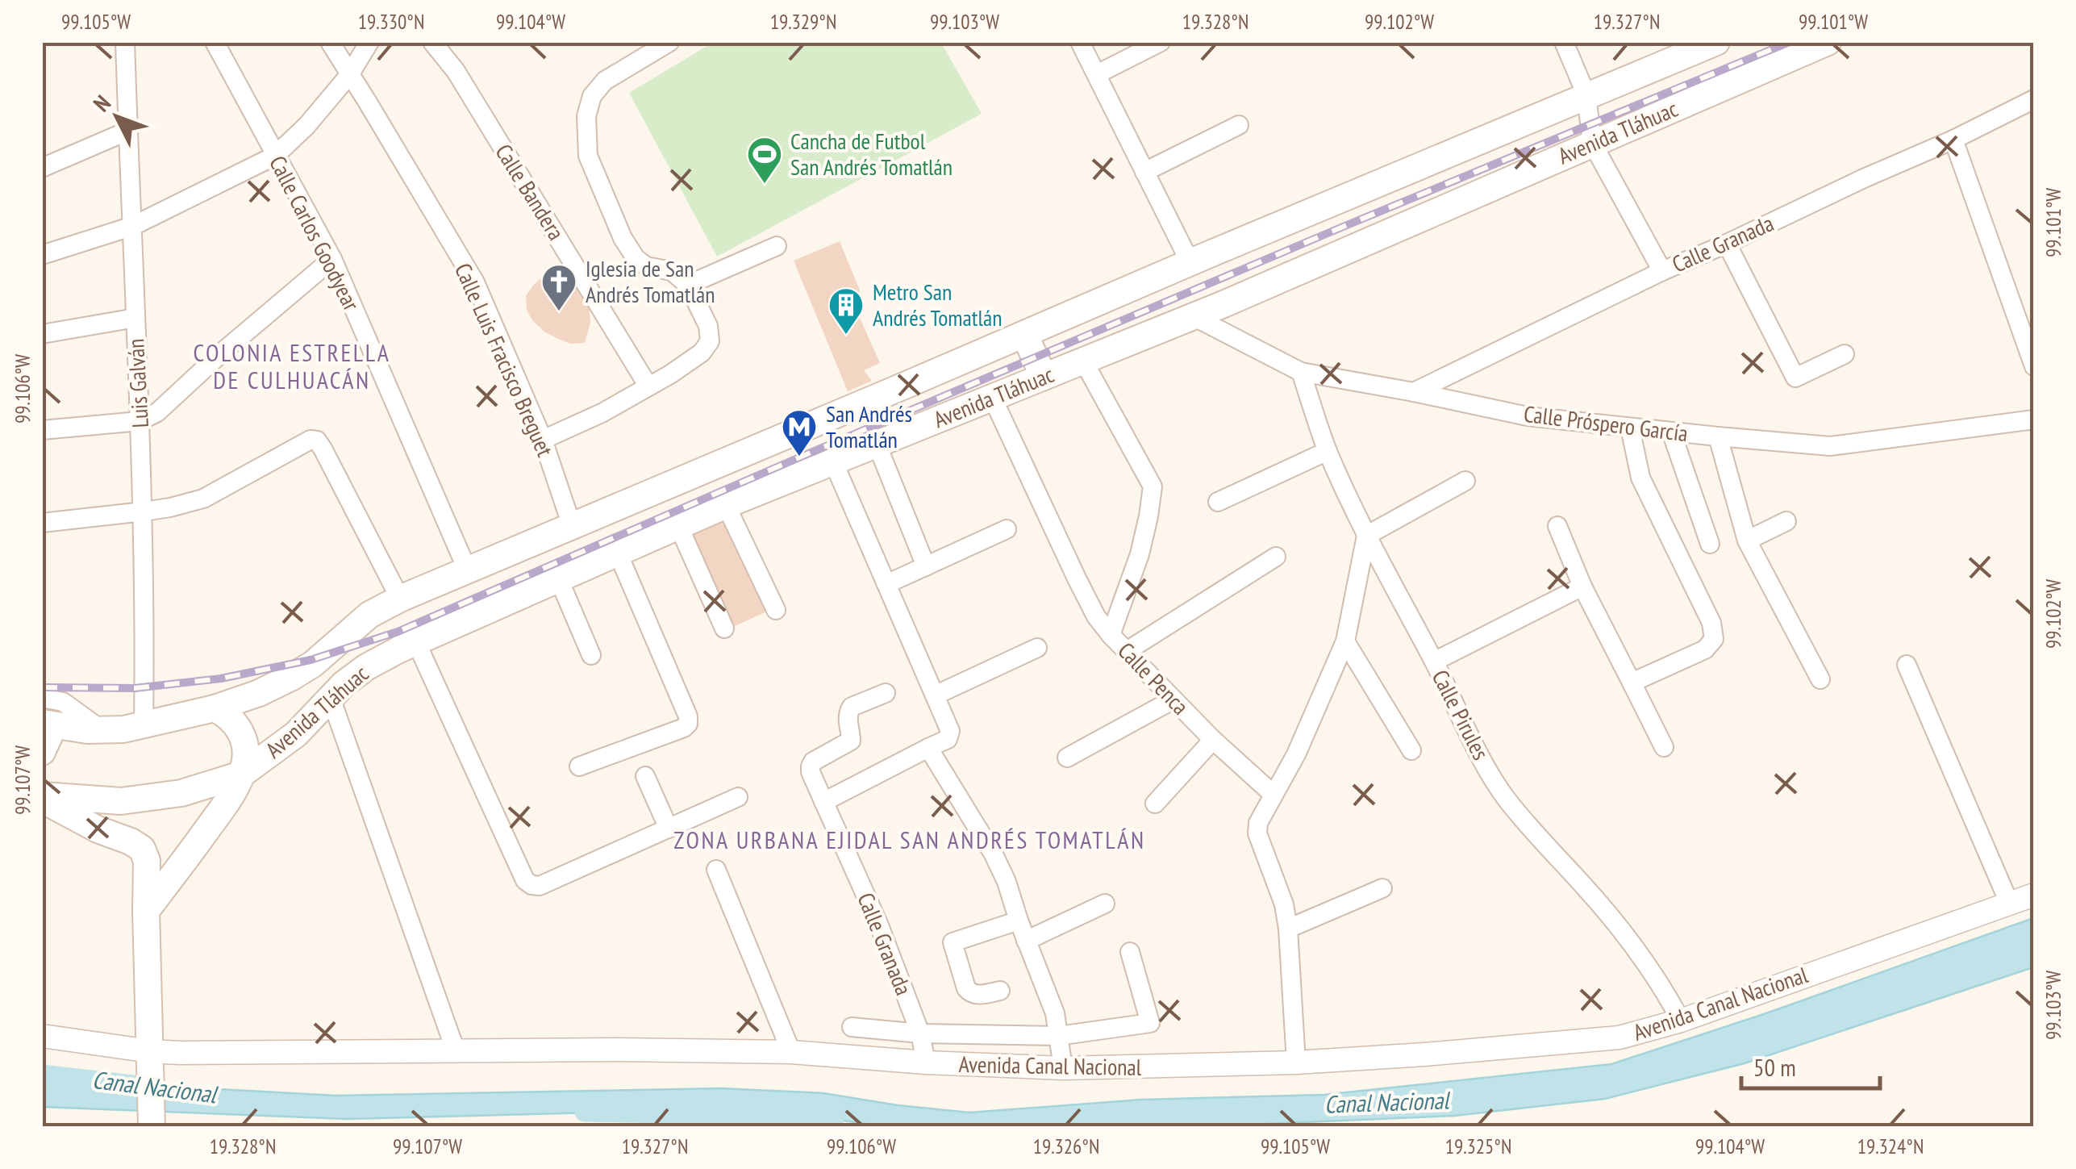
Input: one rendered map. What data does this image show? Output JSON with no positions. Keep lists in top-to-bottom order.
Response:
{
  "streets": {
    "main road": ["Avenida Tláhuac"],
    "street": [
      "Calle Bandera",
      "Calle Carlos Goodyear",
      "Calle Granada",
      "Calle Luis Fracisco Breguet",
      "Luis Galván",
      "Calle Próspero García",
      "Calle Penca",
      "Calle Pirules",
      "Avenida Canal Nacional"
    ]
  },
  "crossings": [
    ["Avenida Tláhuac", "Calle Carlos Goodyear"],
    ["Avenida Tláhuac", "Calle Luis Fracisco Breguet"],
    ["Avenida Tláhuac", "Luis Galván"],
    ["Avenida Tláhuac", "Calle Próspero García"],
    ["Avenida Tláhuac", "Calle Penca"],
    ["Calle Granada", "Calle Próspero García"],
    ["Calle Granada", "Avenida Canal Nacional"],
    ["Calle Próspero García", "Calle Pirules"],
    ["Calle Pirules", "Avenida Canal Nacional"]
  ],
  "districts": ["COLONIA ESTRELLA DE CULHUACÁN", "ZONA URBANA EJIDAL SAN ANDRÉS TOMATLÁN"],
  "water": ["Canal Nacional"],
  "places": {
    "sports": ["Cancha de Futbol San Andrés Tomatlán"],
    "church": ["Iglesia de San Andrés Tomatlán"],
    "building": ["Metro San Andrés Tomatlán"],
    "metro station": ["San Andrés Tomatlán"]
  },
  "scale_bar": "50 m",
  "north": "top left",
  "coordinates": [
    "99.105°W",
    "19.330°N",
    "99.104°W",
    "19.329°N",
    "99.103°W",
    "19.328°N",
    "99.102°W",
    "19.327°N",
    "99.101°W",
    "99.106°W",
    "99.107°W",
    "19.326°N",
    "19.325°N",
    "19.324°N"
  ]
}
